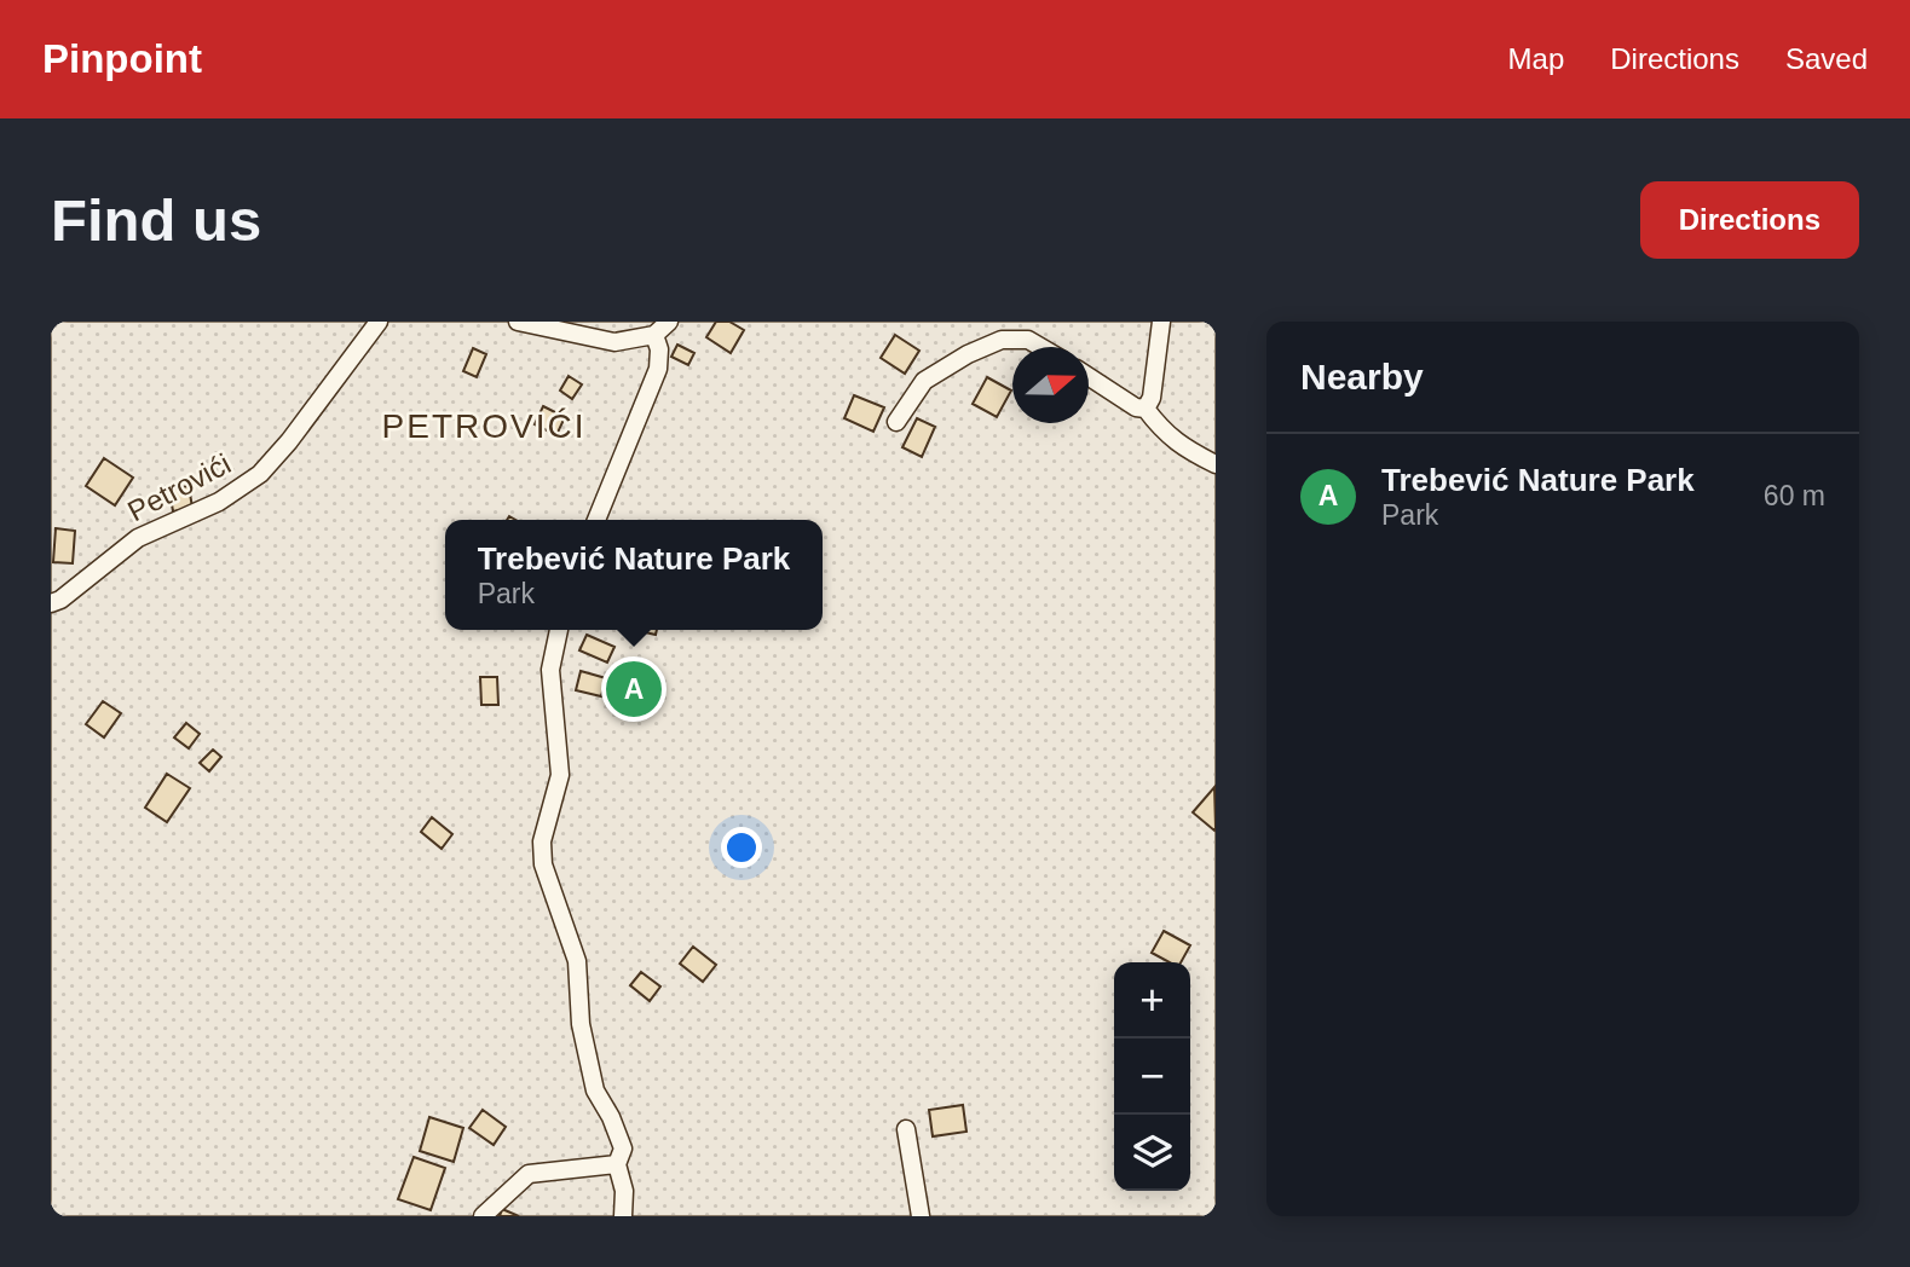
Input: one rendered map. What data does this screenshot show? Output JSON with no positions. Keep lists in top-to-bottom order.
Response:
{
  "streets": {
    "street": ["Petrovići"]
  },
  "districts": ["PETROVIĆI"],
  "north": "right",
  "page": {
    "header": "Pinpoint",
    "nav": ["Map", "Directions", "Saved"],
    "buttons": "Directions",
    "title": "Find us",
    "heading": "Nearby",
    "list": [
      {
        "mark": "A",
        "name": "Trebević Nature Park",
        "note": "Park",
        "value": "60 m"
      }
    ],
    "popup": ["Trebević Nature Park", "Park"],
    "pins": "A",
    "map_buttons": ["+", "−"]
  }
}
